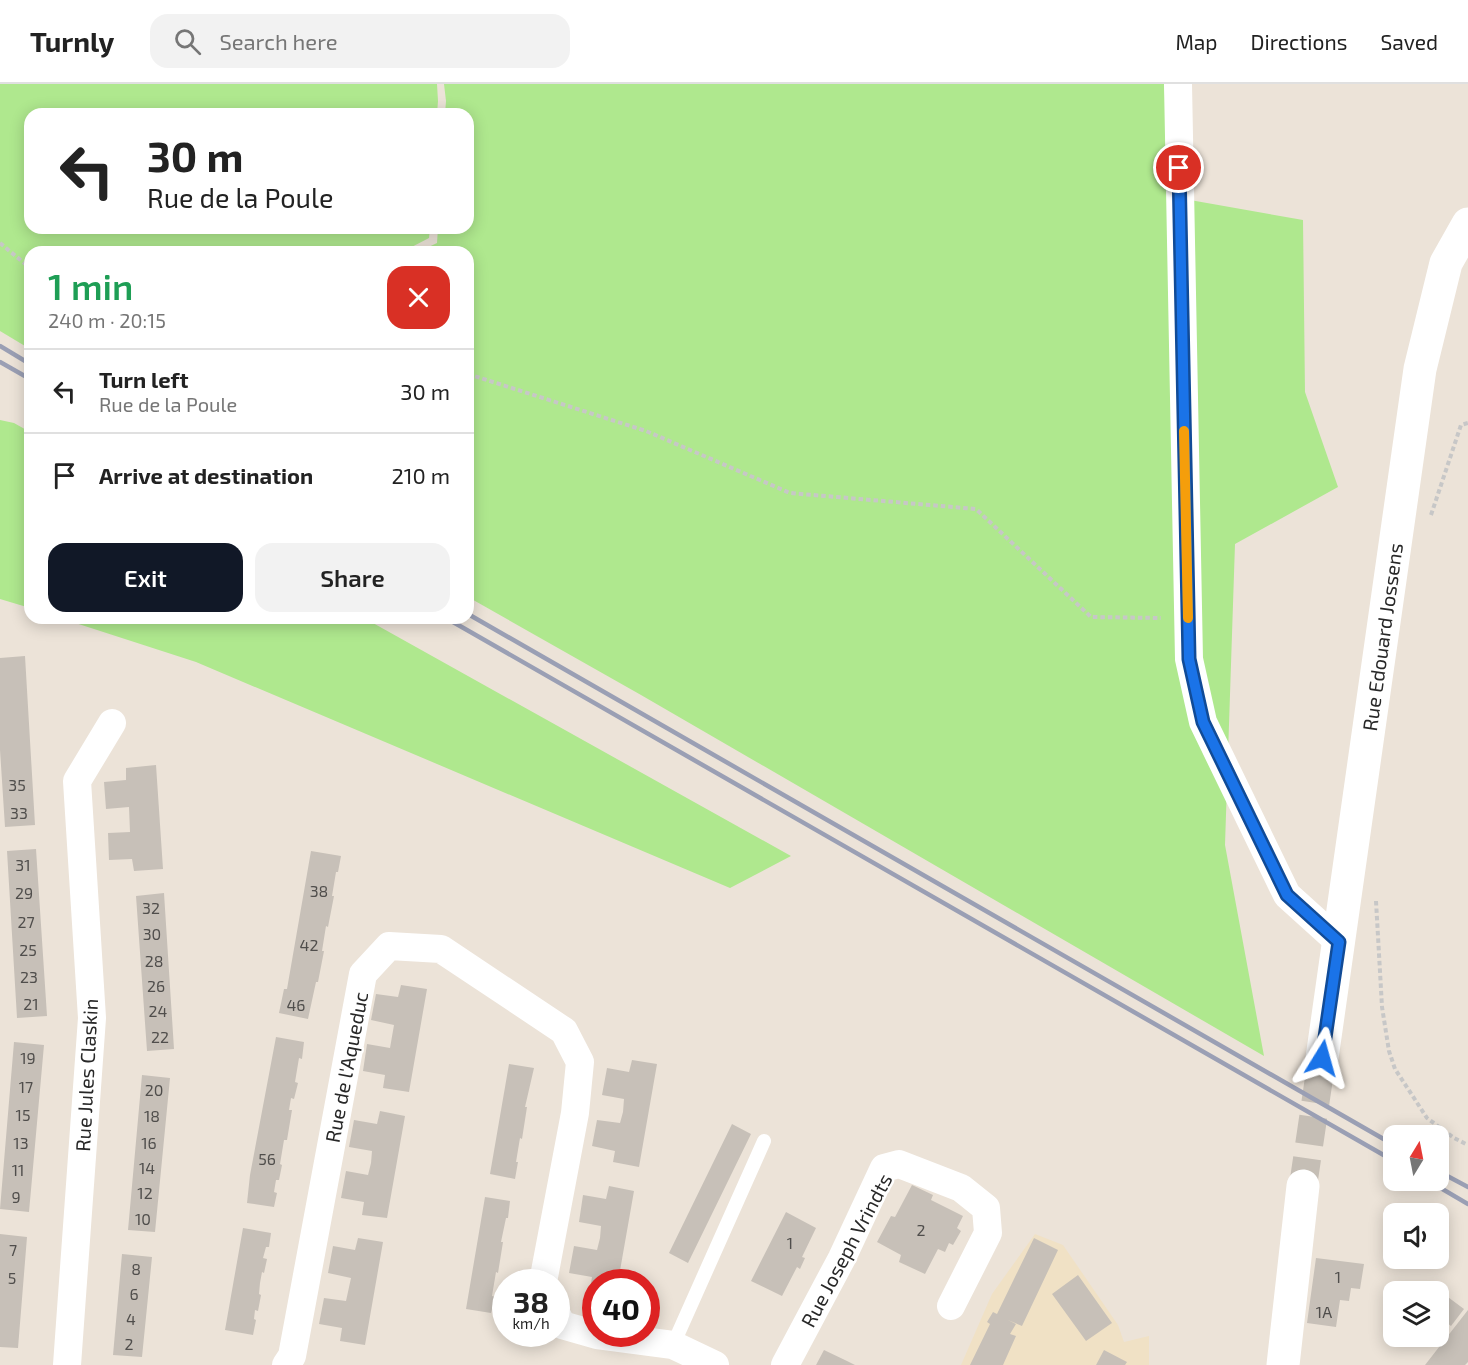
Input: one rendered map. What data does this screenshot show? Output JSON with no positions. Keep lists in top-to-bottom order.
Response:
{
  "streets": {
    "street": [
      "Rue Edouard Jossens",
      "Rue de l'Aqueduc",
      "Rue Jules Claskin",
      "Rue Joseph Vrindts"
    ]
  },
  "house_numbers": [
    "35",
    "33",
    "31",
    "38",
    "29",
    "32",
    "27",
    "30",
    "42",
    "25",
    "28",
    "23",
    "26",
    "21",
    "46",
    "24",
    "22",
    "19",
    "17",
    "20",
    "15",
    "18",
    "13",
    "16",
    "56",
    "14",
    "11",
    "12",
    "9",
    "10",
    "2",
    "1",
    "7",
    "8",
    "1",
    "5",
    "6",
    "1A",
    "4",
    "2"
  ],
  "north": "top",
  "page": {
    "header": "Turnly",
    "search": "Search here",
    "nav": ["Map", "Directions", "Saved"],
    "turn": ["30 m", "Rue de la Poule"],
    "heading": ["1 min", "240 m · 20:15"],
    "list": [
      {
        "name": "Turn left",
        "note": "Rue de la Poule",
        "value": "30 m"
      },
      {
        "name": "Arrive at destination",
        "value": "210 m"
      }
    ],
    "buttons": ["Exit", "Share"],
    "speed": "38 km/h",
    "limit": "40"
  }
}
